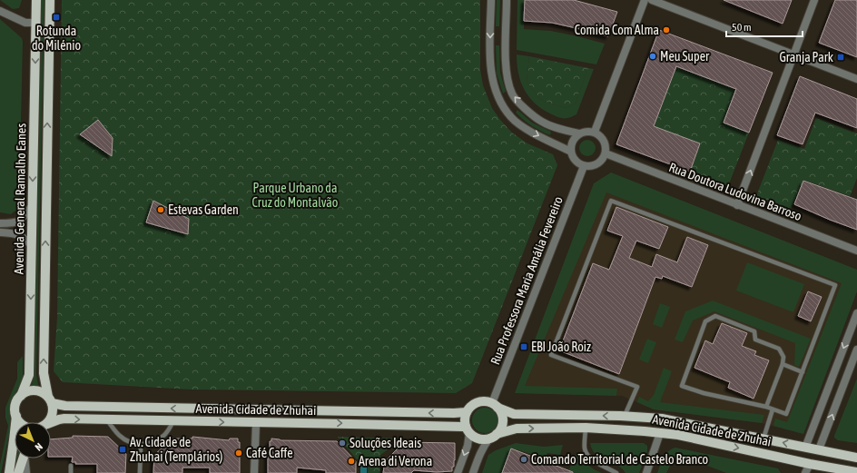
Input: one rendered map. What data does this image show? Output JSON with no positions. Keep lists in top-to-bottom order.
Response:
{
  "streets": {
    "main road": ["Avenida General Ramalho Eanes", "Avenida Cidade de Zhuhai"],
    "street": ["Rua Doutora Ludovina Barroso", "Rua Professora Maria Amália Fevereiro"]
  },
  "crossings": [
    ["Rua Doutora Ludovina Barroso", "Rua Professora Maria Amália Fevereiro"],
    ["Avenida General Ramalho Eanes", "Avenida Cidade de Zhuhai"],
    ["Rua Professora Maria Amália Fevereiro", "Avenida Cidade de Zhuhai"]
  ],
  "parks": ["Parque Urbano da Cruz do Montalvão"],
  "places": {
    "transit": [
      "Rotunda do Milénio",
      "Granja Park",
      "EBI João Roiz",
      "Av. Cidade de Zhuhai (Templários)"
    ],
    "other": [
      "Comida Com Alma",
      "Meu Super",
      "Estevas Garden",
      "Soluções Ideais",
      "Café Caffe",
      "Comando Territorial de Castelo Branco",
      "Arena di Verona"
    ]
  },
  "scale_bar": "50 m",
  "north": "bottom right"
}
